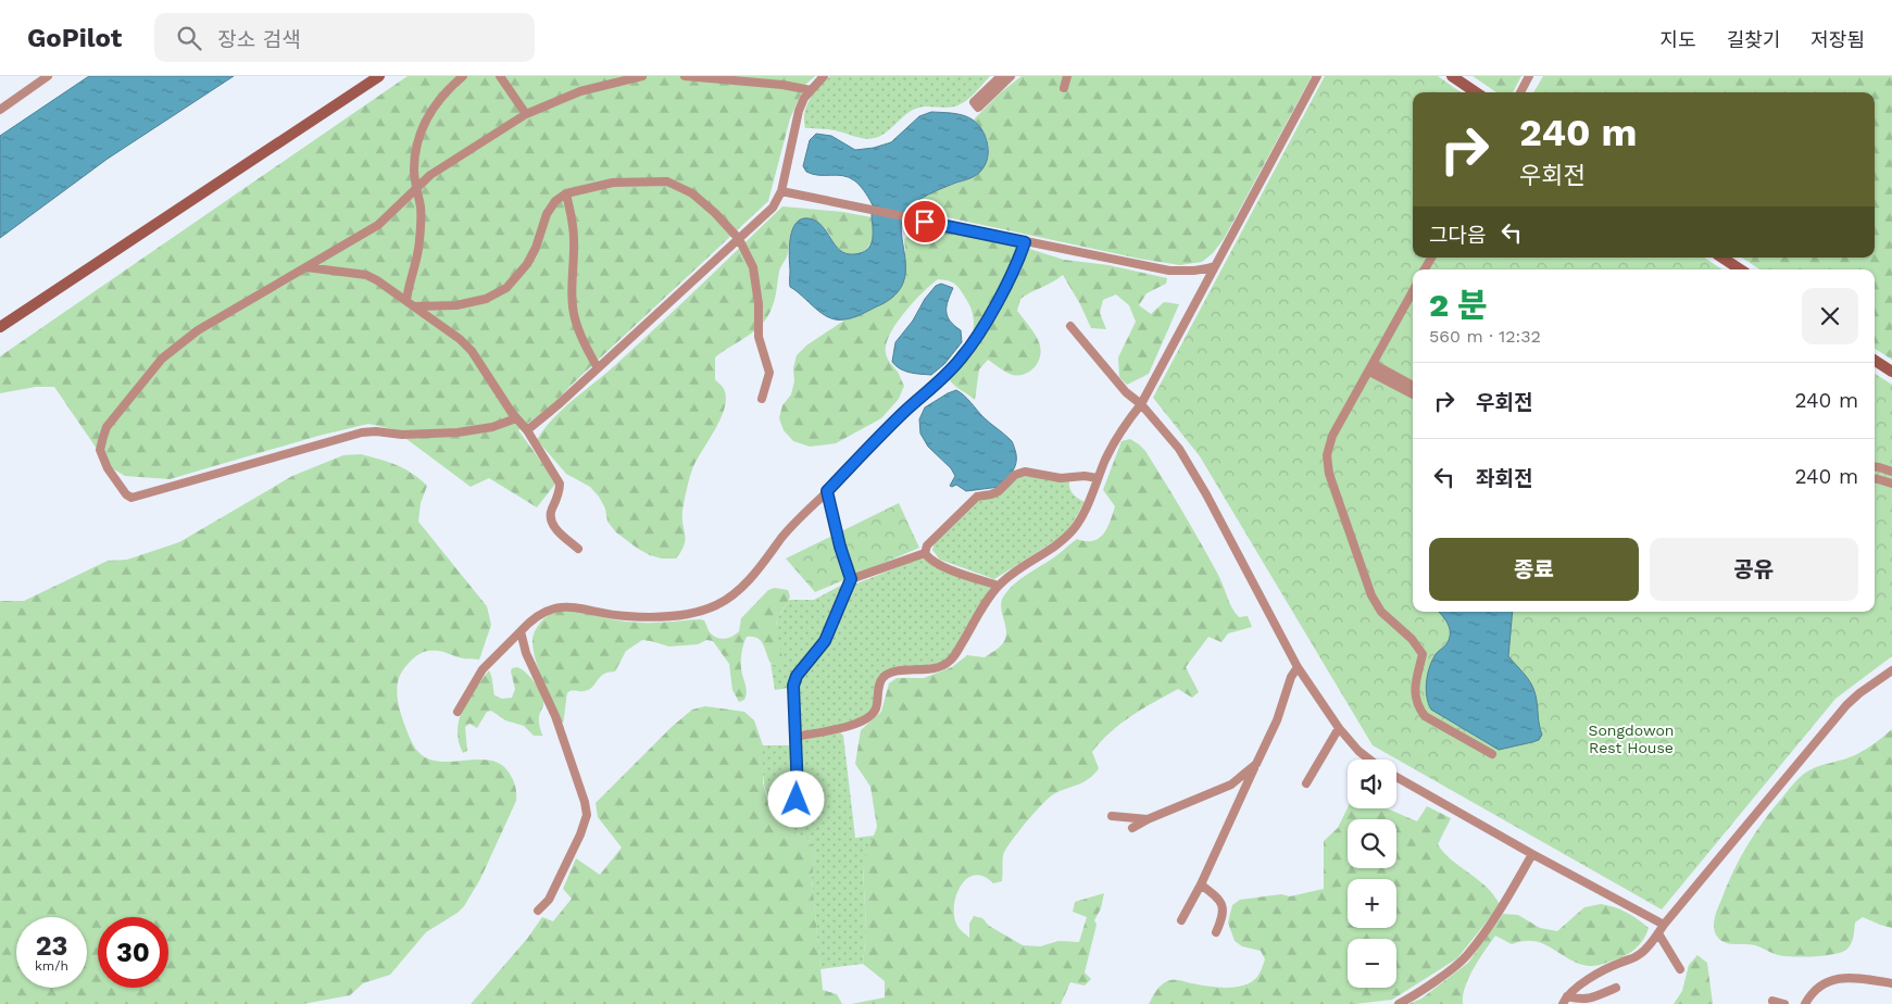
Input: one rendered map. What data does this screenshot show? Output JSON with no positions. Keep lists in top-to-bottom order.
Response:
{
  "parks": ["Songdowon Rest House"],
  "page": {
    "header": "GoPilot",
    "search": "장소 검색",
    "nav": ["지도", "길찾기", "저장됨"],
    "turn": ["240 m", "우회전"],
    "then": "그다음",
    "heading": ["2 분", "560 m · 12:32"],
    "list": [
      {
        "name": "우회전",
        "value": "240 m"
      },
      {
        "name": "좌회전",
        "value": "240 m"
      }
    ],
    "buttons": ["종료", "공유"],
    "map_buttons": ["+", "−"],
    "speed": "23 km/h",
    "limit": "30"
  }
}
